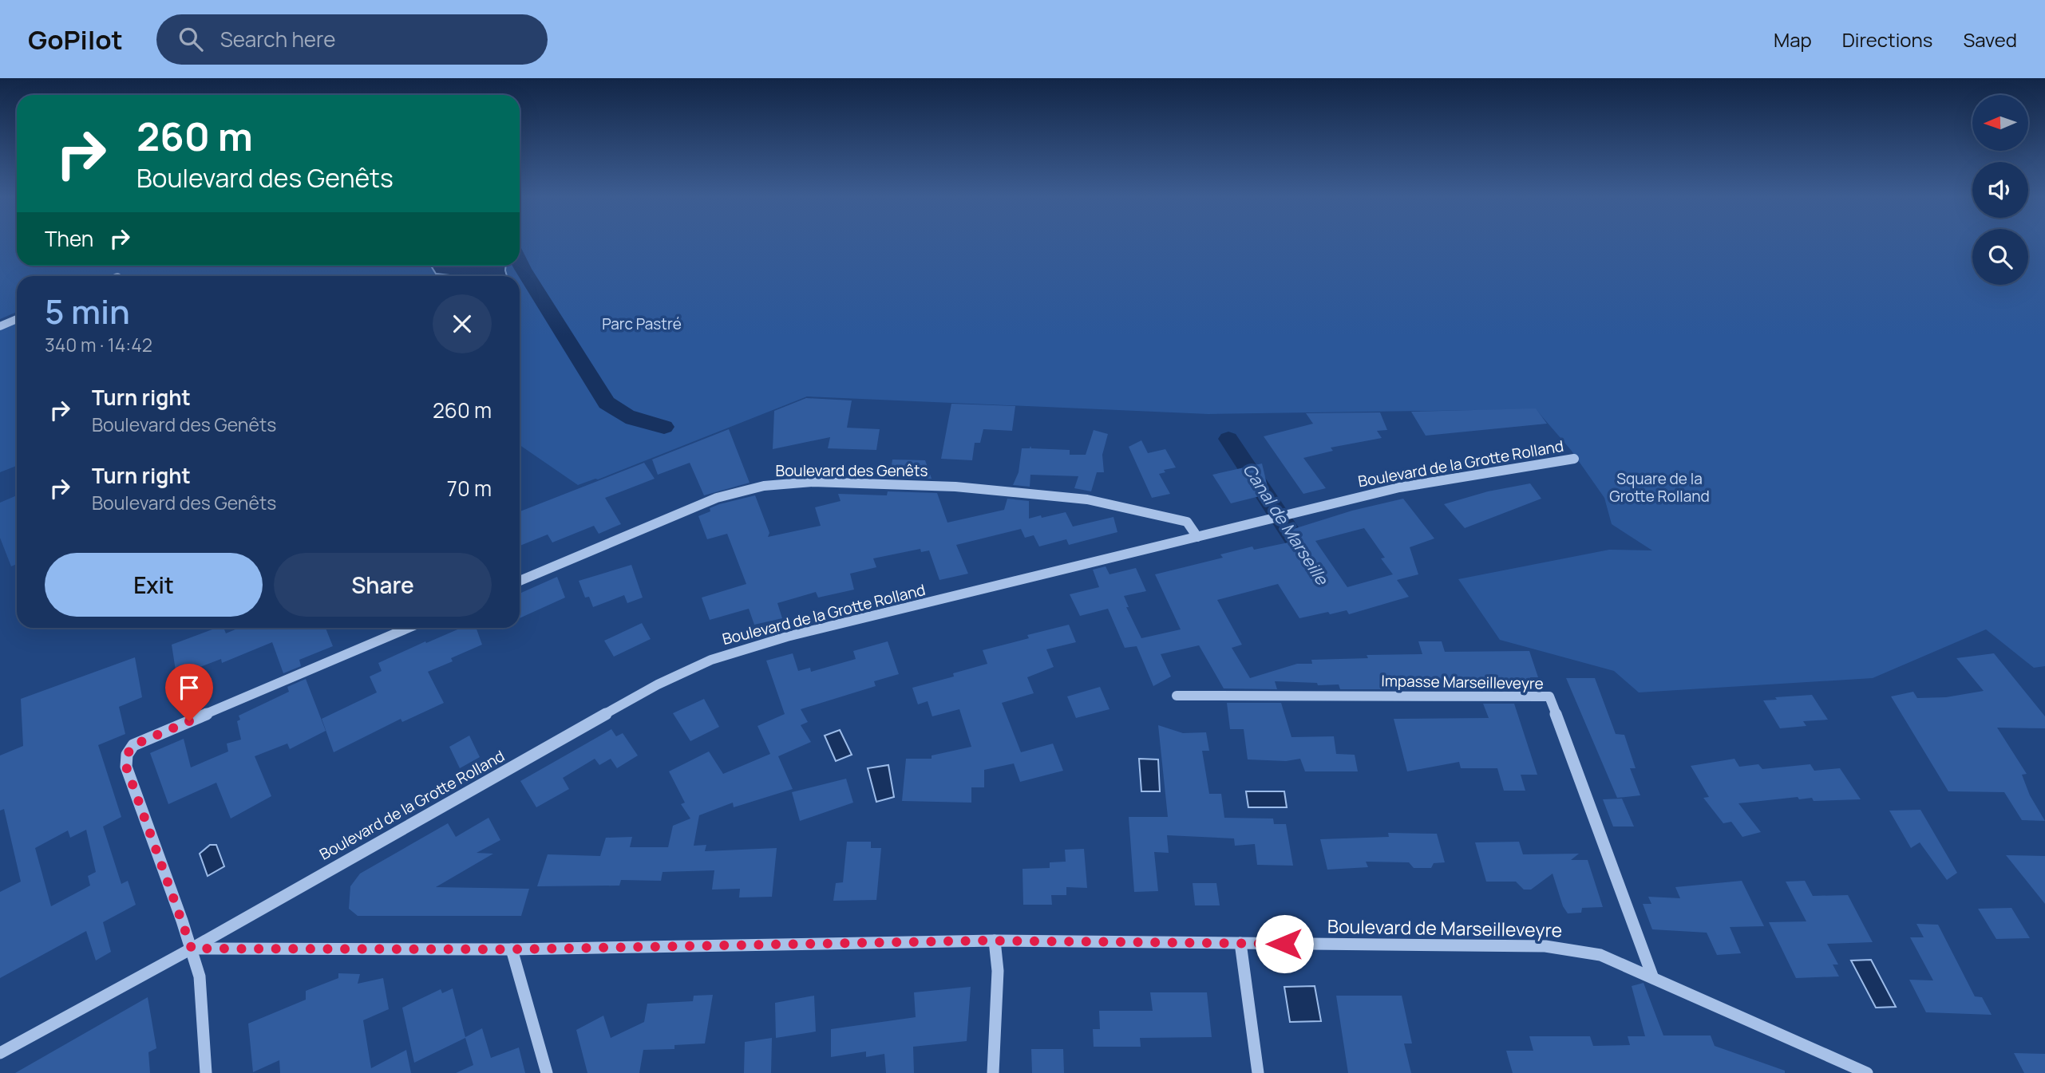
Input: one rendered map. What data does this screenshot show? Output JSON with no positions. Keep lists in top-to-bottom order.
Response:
{
  "streets": {
    "street": [
      "Boulevard de la Grotte Rolland",
      "Boulevard des Genêts",
      "Impasse Marseilleveyre",
      "Boulevard de Marseilleveyre"
    ]
  },
  "crossings": [
    ["Boulevard de la Grotte Rolland", "Boulevard des Genêts"],
    ["Boulevard de la Grotte Rolland", "Boulevard de Marseilleveyre"],
    ["Impasse Marseilleveyre", "Boulevard de Marseilleveyre"]
  ],
  "water": ["Canal de Marseille"],
  "parks": ["Parc Pastré", "Square de la Grotte Rolland"],
  "north": "left",
  "page": {
    "header": "GoPilot",
    "search": "Search here",
    "nav": ["Map", "Directions", "Saved"],
    "turn": ["260 m", "Boulevard des Genêts"],
    "then": "Then",
    "heading": ["5 min", "340 m · 14:42"],
    "list": [
      {
        "name": "Turn right",
        "note": "Boulevard des Genêts",
        "value": "260 m"
      },
      {
        "name": "Turn right",
        "note": "Boulevard des Genêts",
        "value": "70 m"
      }
    ],
    "buttons": ["Exit", "Share"]
  }
}
